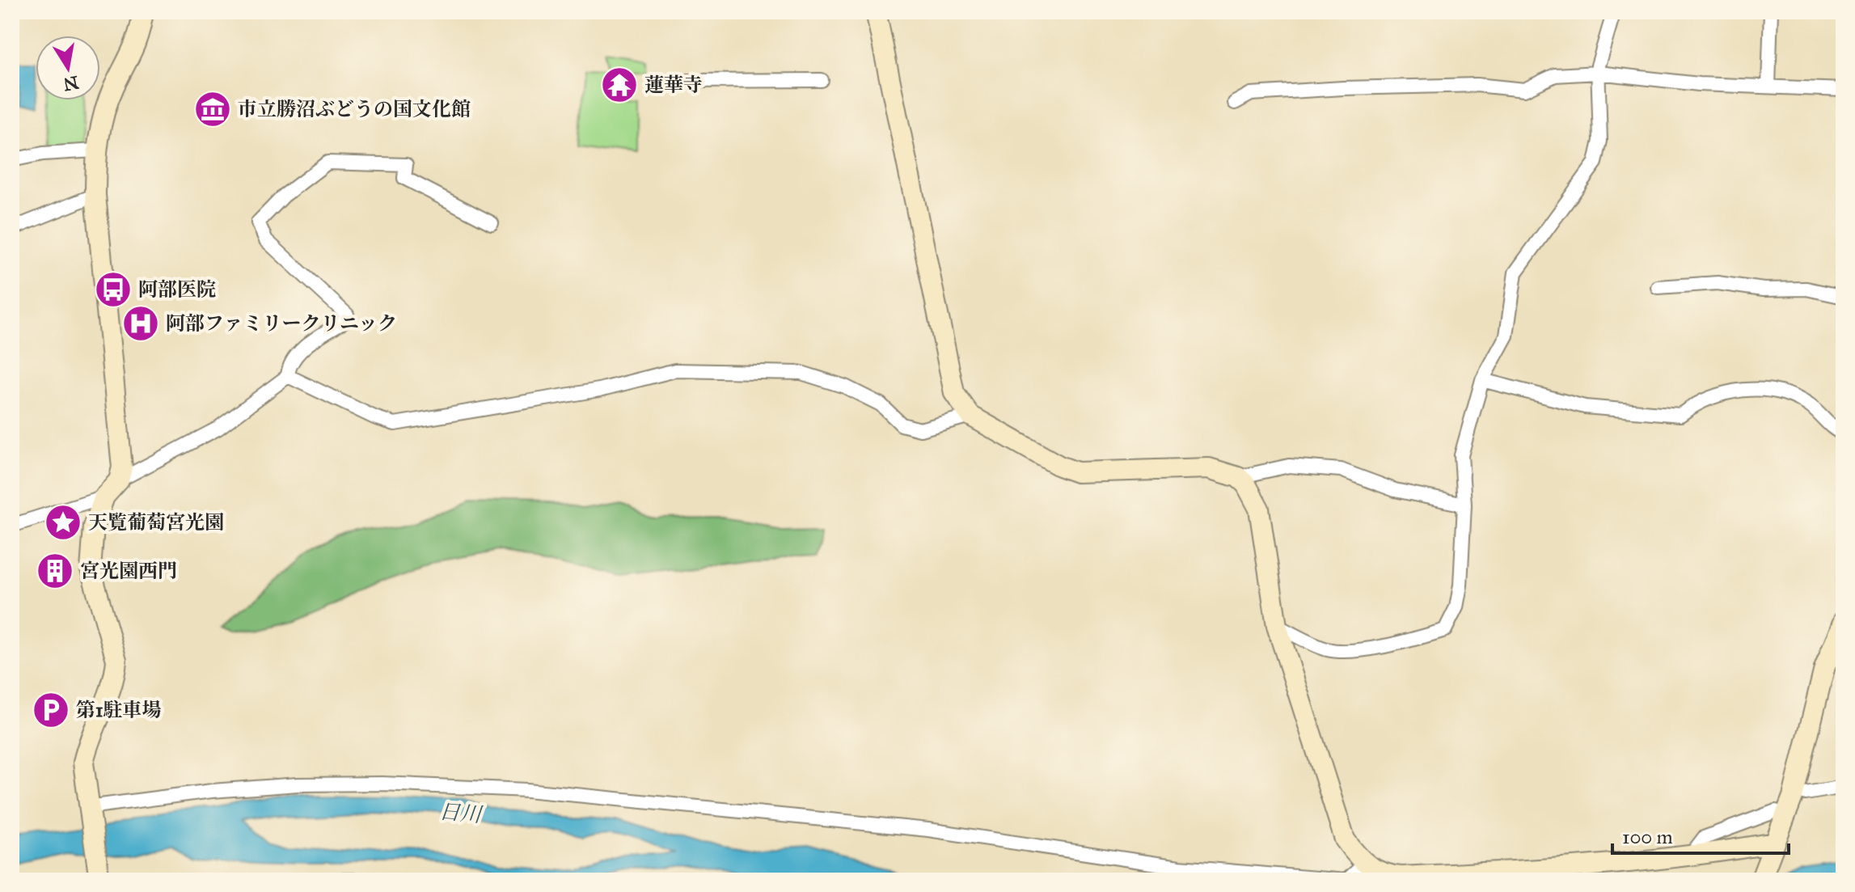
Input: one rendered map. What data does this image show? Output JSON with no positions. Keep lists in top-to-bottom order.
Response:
{
  "water": ["日川"],
  "places": {
    "temple": ["蓮華寺"],
    "museum": ["市立勝沼ぶどうの国文化館"],
    "bus stop": ["阿部医院"],
    "hospital": ["阿部ファミリークリニック"],
    "place": ["天覧葡萄宮光園"],
    "building": ["宮光園西門"],
    "parking": ["第1駐車場"]
  },
  "scale_bar": "100 m",
  "north": "bottom"
}
